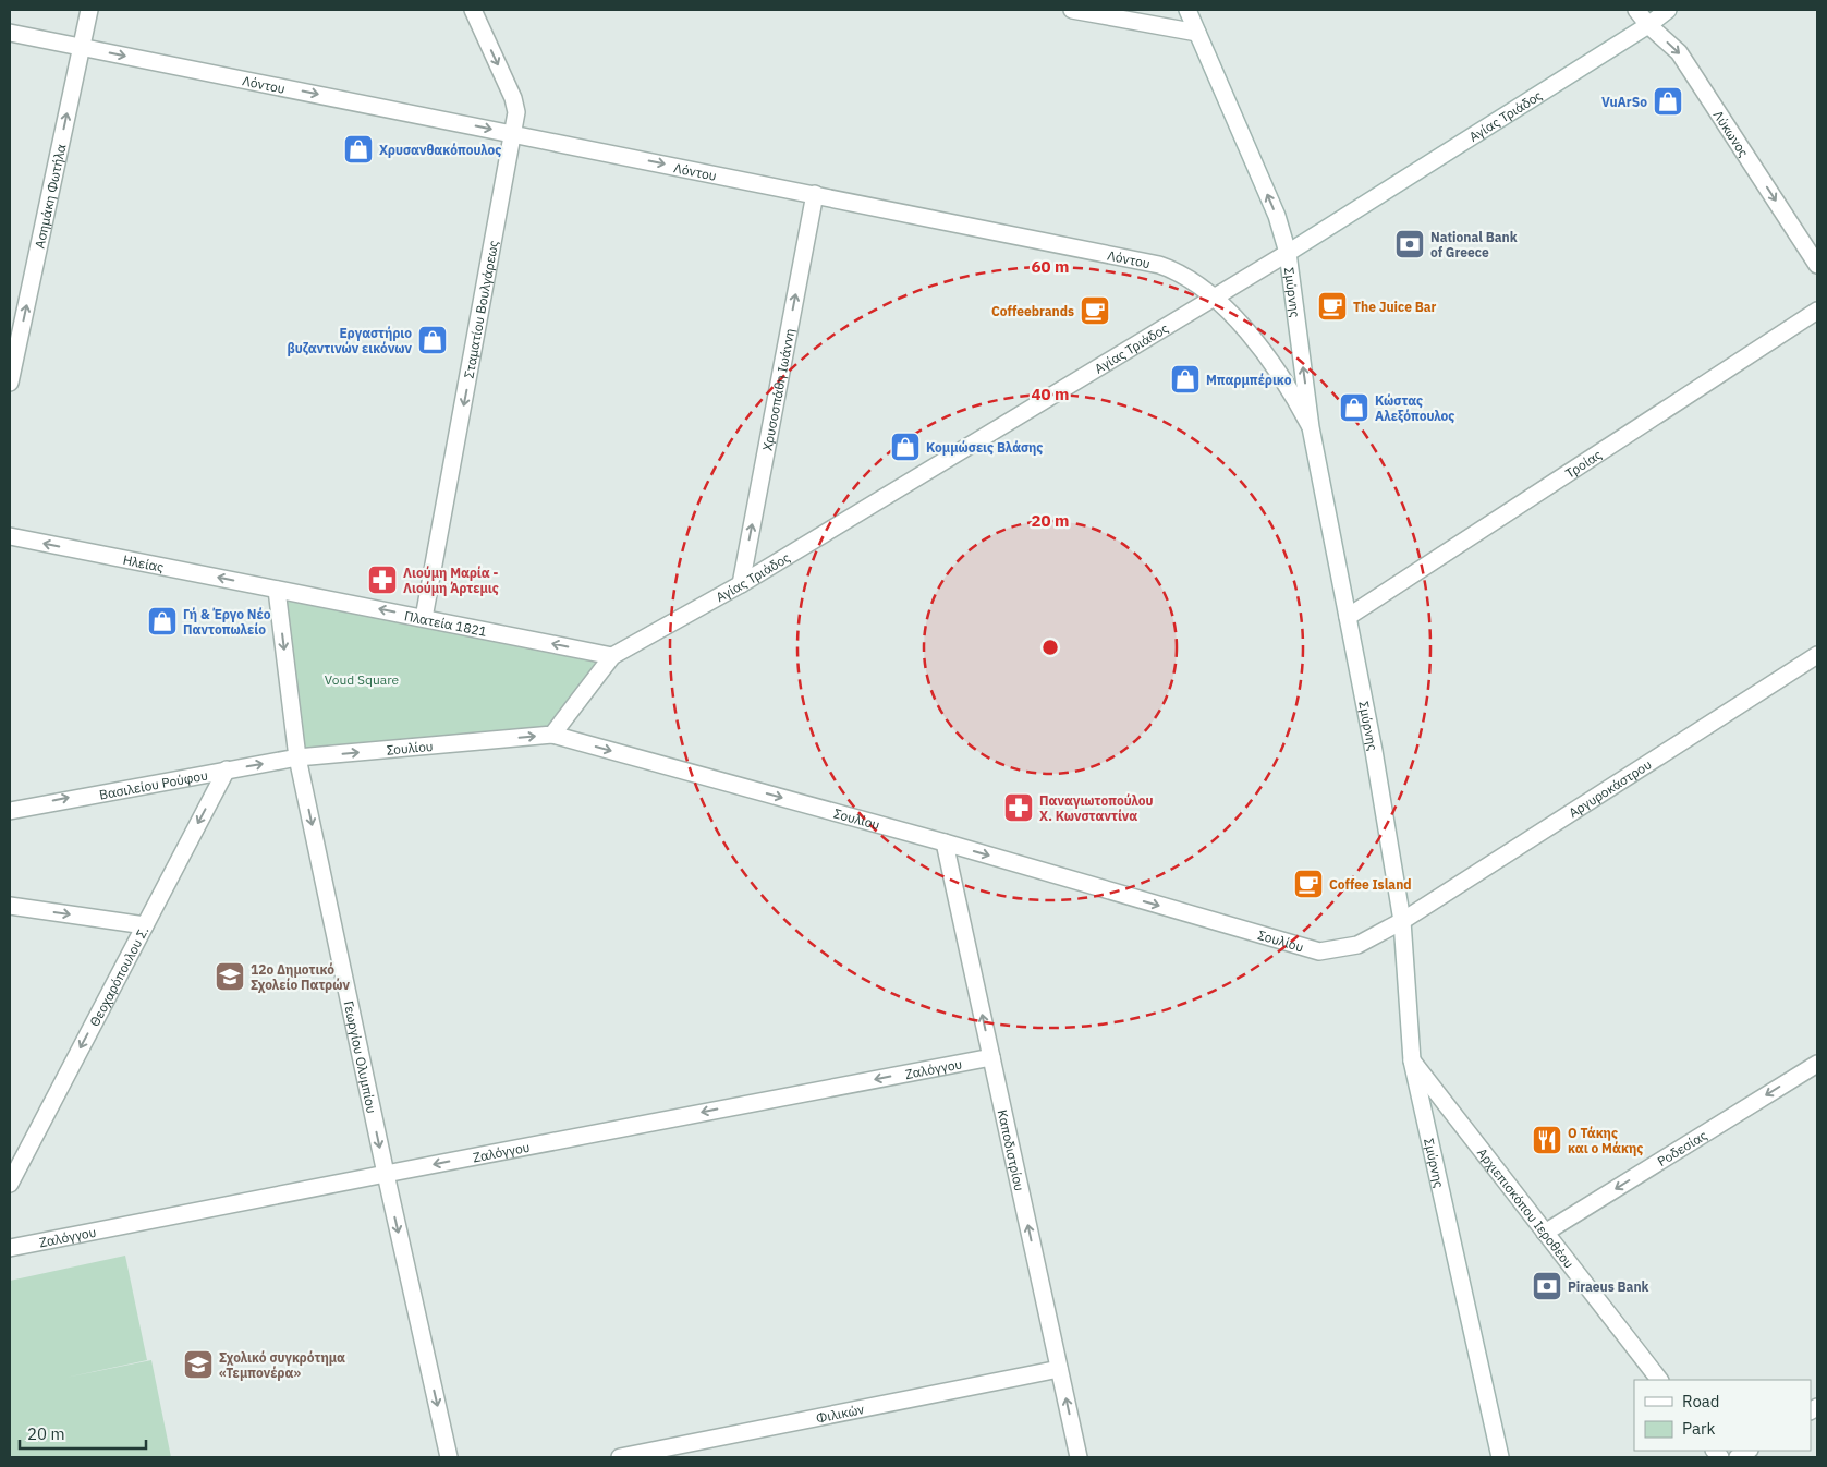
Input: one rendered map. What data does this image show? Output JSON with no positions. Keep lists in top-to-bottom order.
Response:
{
  "streets": {
    "street": [
      "Λόντου",
      "Αγίας Τριάδος",
      "Λύκωνος",
      "Ασημάκη Φωτήλα",
      "Σμύρνης",
      "Σταματίου Βουλγάρεως",
      "Χρυσοσπάθη Ιωάννη",
      "Τροίας",
      "Ηλείας",
      "Πλατεία 1821",
      "Σουλίου",
      "Βασιλείου Ρούφου",
      "Αργυροκάστρου",
      "Θεοχαρόπουλου Σ.",
      "Γεωργίου Ολυμπίου",
      "Ζαλόγγου",
      "Ροδεσίας",
      "Καποδιστρίου",
      "Αρχιεπισκόπου Ιεροθέου",
      "Φιλικών"
    ]
  },
  "crossings": [
    ["Λόντου", "Αγίας Τριάδος"],
    ["Λόντου", "Ασημάκη Φωτήλα"],
    ["Λόντου", "Σμύρνης"],
    ["Λόντου", "Σταματίου Βουλγάρεως"],
    ["Λόντου", "Χρυσοσπάθη Ιωάννη"],
    ["Αγίας Τριάδος", "Λύκωνος"],
    ["Αγίας Τριάδος", "Σμύρνης"],
    ["Αγίας Τριάδος", "Χρυσοσπάθη Ιωάννη"],
    ["Αγίας Τριάδος", "Πλατεία 1821"],
    ["Αγίας Τριάδος", "Σουλίου"],
    ["Σμύρνης", "Τροίας"],
    ["Σμύρνης", "Σουλίου"],
    ["Σμύρνης", "Αργυροκάστρου"],
    ["Σμύρνης", "Αρχιεπισκόπου Ιεροθέου"],
    ["Σταματίου Βουλγάρεως", "Πλατεία 1821"],
    ["Ηλείας", "Πλατεία 1821"],
    ["Ηλείας", "Γεωργίου Ολυμπίου"],
    ["Πλατεία 1821", "Γεωργίου Ολυμπίου"],
    ["Σουλίου", "Βασιλείου Ρούφου"],
    ["Σουλίου", "Αργυροκάστρου"],
    ["Σουλίου", "Γεωργίου Ολυμπίου"],
    ["Σουλίου", "Καποδιστρίου"],
    ["Βασιλείου Ρούφου", "Θεοχαρόπουλου Σ."],
    ["Βασιλείου Ρούφου", "Γεωργίου Ολυμπίου"],
    ["Γεωργίου Ολυμπίου", "Ζαλόγγου"],
    ["Ζαλόγγου", "Καποδιστρίου"],
    ["Ροδεσίας", "Αρχιεπισκόπου Ιεροθέου"],
    ["Καποδιστρίου", "Φιλικών"]
  ],
  "one_way": [
    "Λόντου",
    "Λύκωνος",
    "Ασημάκη Φωτήλα",
    "Σταματίου Βουλγάρεως",
    "Χρυσοσπάθη Ιωάννη",
    "Ηλείας",
    "Πλατεία 1821",
    "Σουλίου",
    "Θεοχαρόπουλου Σ.",
    "Γεωργίου Ολυμπίου",
    "Ζαλόγγου",
    "Ροδεσίας",
    "Καποδιστρίου"
  ],
  "parks": ["Voud Square"],
  "places": {
    "shop": [
      "VuArSo",
      "Χρυσανθακόπουλος",
      "Εργαστήριο βυζαντινών εικόνων",
      "Μπαρμπέρικο",
      "Κώστας Αλεξόπουλος",
      "Κομμώσεις Βλάσης",
      "Γή & Έργο Νέο Παντοπωλείο"
    ],
    "bank": ["National Bank of Greece", "Piraeus Bank"],
    "cafe": ["The Juice Bar", "Coffeebrands", "Coffee Island"],
    "pharmacy": ["Λιούμη Μαρία - Λιούμη Άρτεμις", "Παναγιωτοπούλου Χ. Κωνσταντίνα"],
    "school or university": ["12ο Δημοτικό Σχολείο Πατρών", "Σχολικό συγκρότημα «Τεμπονέρα»"],
    "restaurant": ["Ο Τάκης και ο Μάκης"]
  },
  "legend": ["Road", "Park"],
  "scale_bar": "20 m",
  "rings": ["60 m", "40 m", "20 m"]
}
